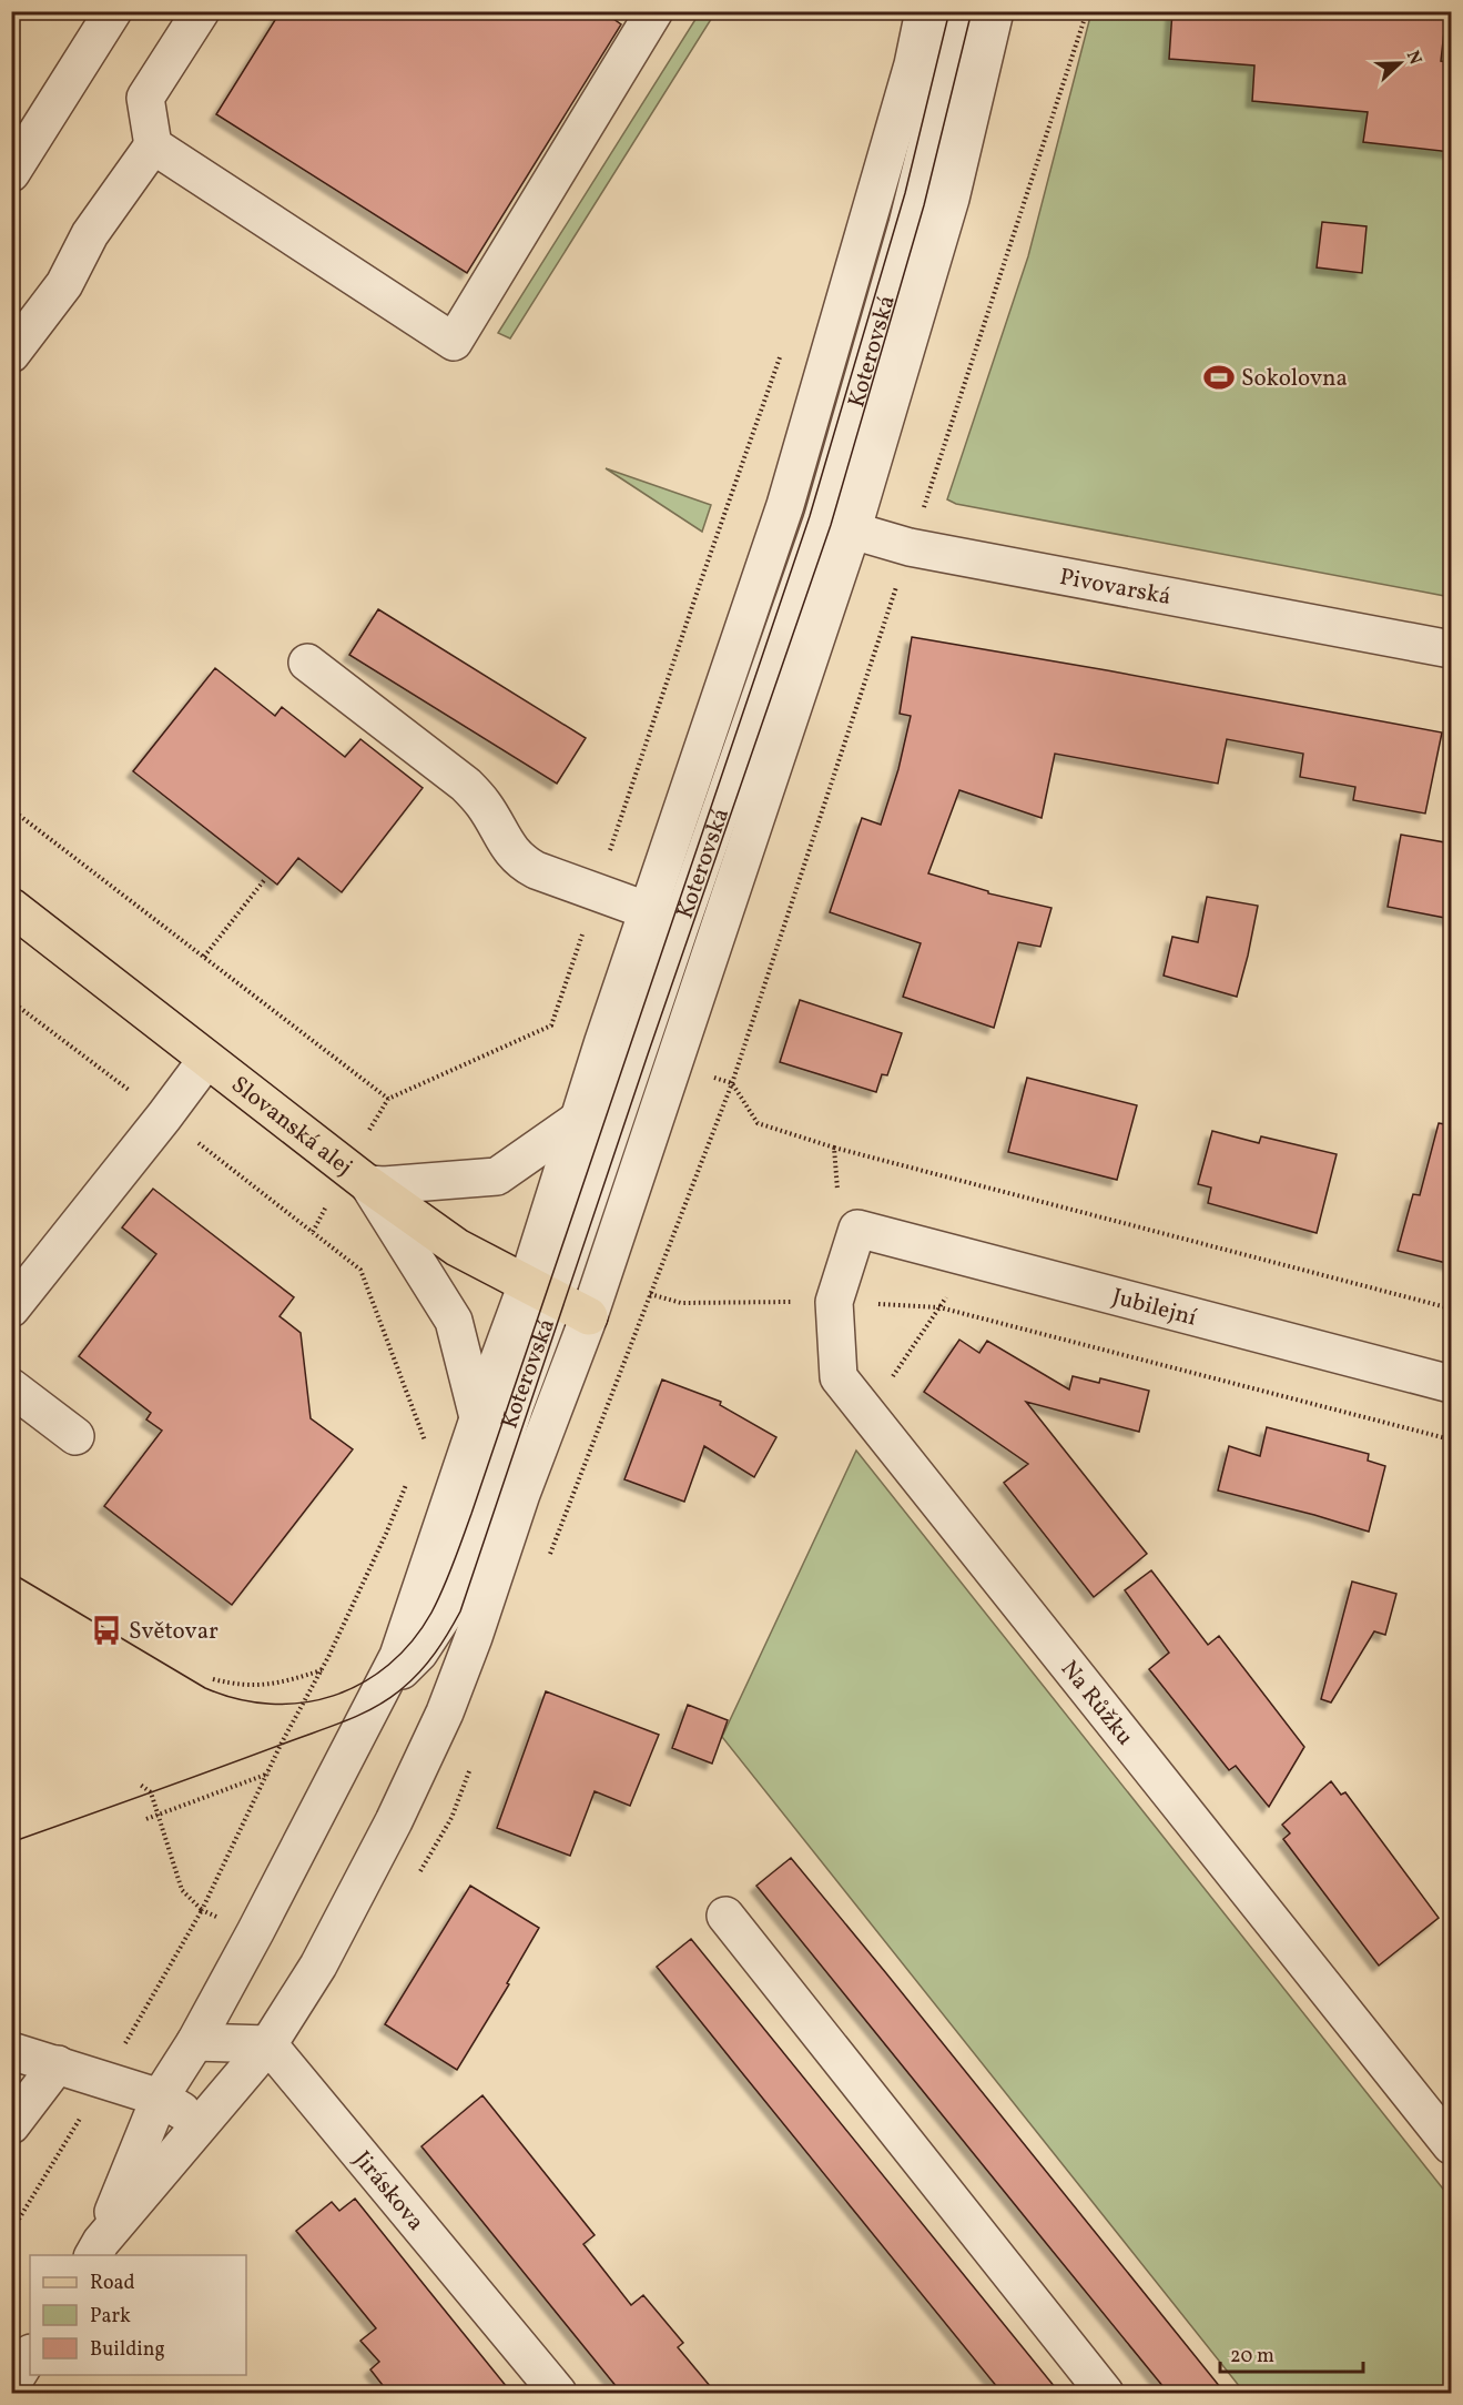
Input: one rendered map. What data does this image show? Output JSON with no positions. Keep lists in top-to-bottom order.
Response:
{
  "streets": {
    "main road": ["Slovanská alej"],
    "street": [
      "Koterovská",
      "Pivovarská",
      "Jubilejní",
      "Na Růžku",
      "Jiráskova"
    ]
  },
  "crossings": [
    ["Koterovská", "Pivovarská"],
    ["Koterovská", "Slovanská alej"],
    ["Koterovská", "Jiráskova"],
    ["Jubilejní", "Na Růžku"]
  ],
  "places": {
    "sports": ["Sokolovna"],
    "bus stop": ["Světovar"]
  },
  "legend": ["Road", "Park", "Building"],
  "scale_bar": "20 m",
  "north": "right"
}
